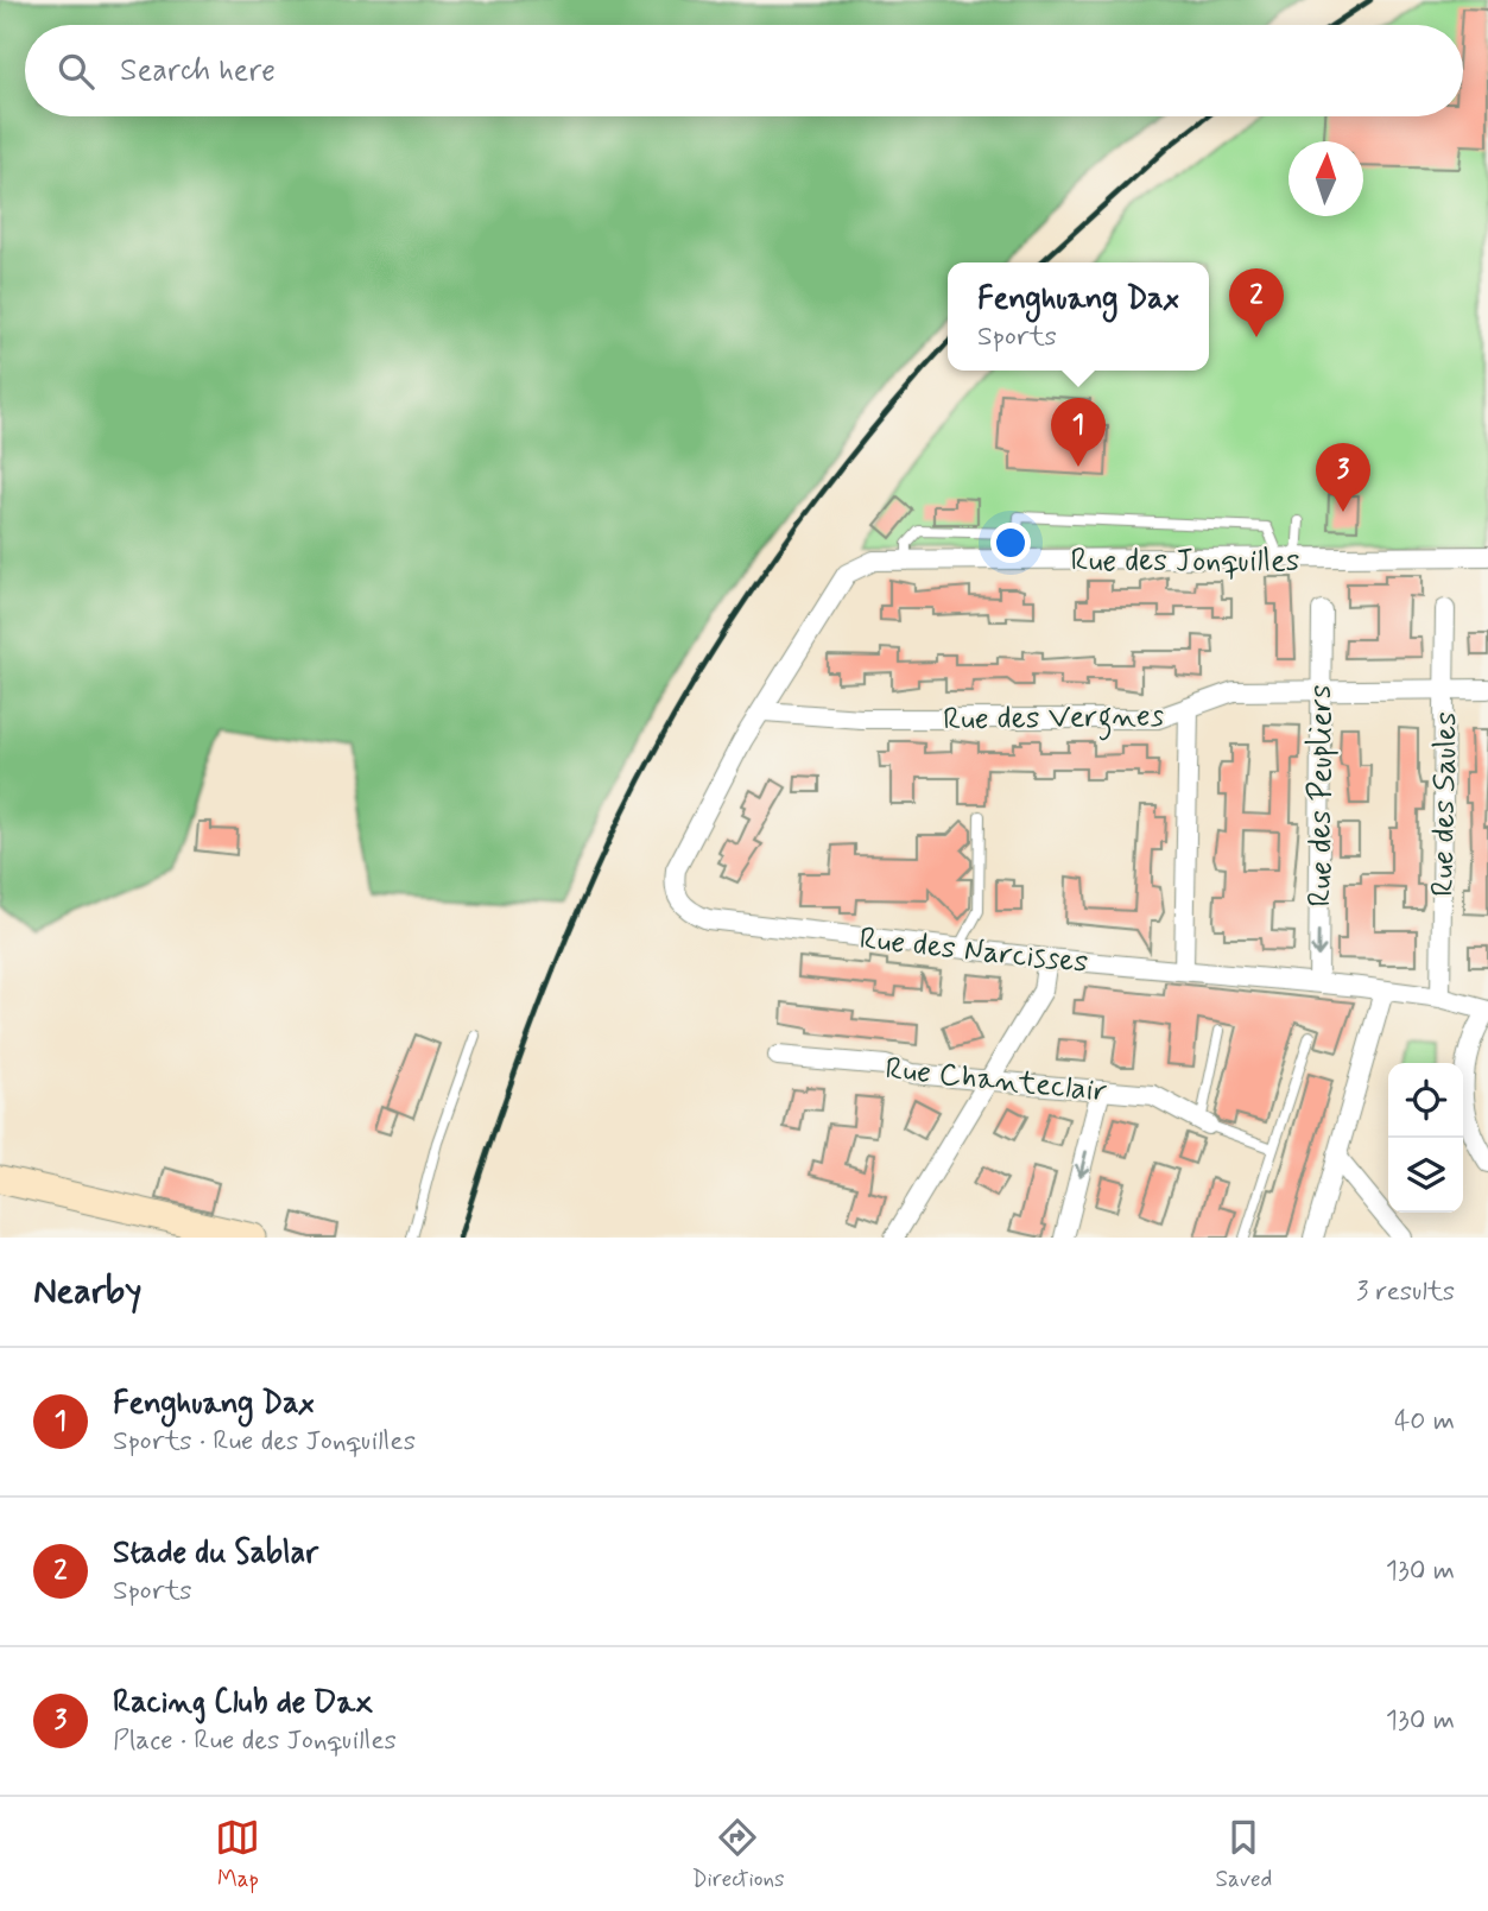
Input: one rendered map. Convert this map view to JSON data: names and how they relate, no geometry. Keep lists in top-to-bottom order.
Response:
{
  "streets": {
    "street": [
      "Rue des Jonquilles",
      "Rue des Vergnes",
      "Rue des Peupliers",
      "Rue des Saules",
      "Rue des Narcisses",
      "Rue Chanteclair"
    ]
  },
  "crossings": [
    ["Rue des Jonquilles", "Rue des Vergnes"],
    ["Rue des Jonquilles", "Rue des Narcisses"],
    ["Rue des Vergnes", "Rue des Peupliers"],
    ["Rue des Vergnes", "Rue des Saules"],
    ["Rue des Vergnes", "Rue des Narcisses"],
    ["Rue des Peupliers", "Rue des Narcisses"],
    ["Rue des Saules", "Rue des Narcisses"]
  ],
  "north": "top",
  "page": {
    "search": "Search here",
    "popup": ["Fenghuang Dax", "Sports"],
    "pins": ["2", "1", "3"],
    "heading": ["Nearby", "3 results"],
    "list": [
      {
        "mark": "1",
        "name": "Fenghuang Dax",
        "note": "Sports · Rue des Jonquilles",
        "value": "40 m"
      },
      {
        "mark": "2",
        "name": "Stade du Sablar",
        "note": "Sports",
        "value": "130 m"
      },
      {
        "mark": "3",
        "name": "Racing Club de Dax",
        "note": "Place · Rue des Jonquilles",
        "value": "130 m"
      }
    ],
    "nav": ["Map", "Directions", "Saved"]
  }
}
